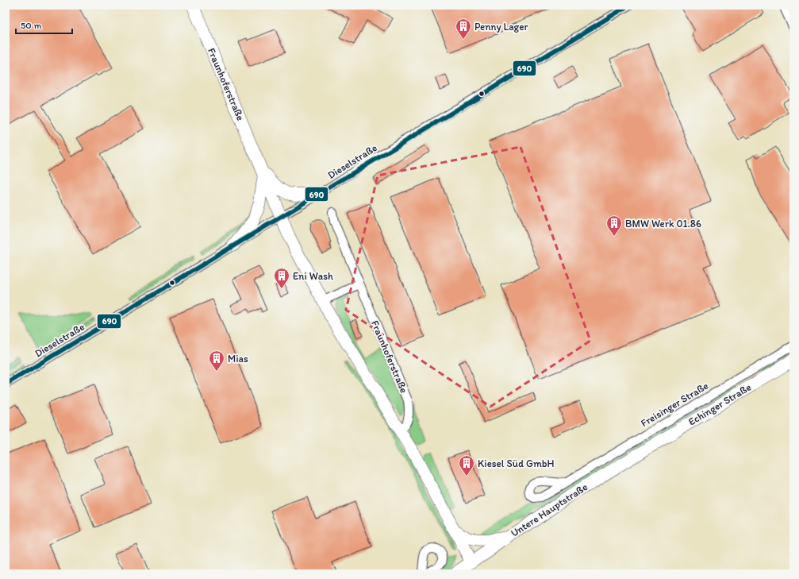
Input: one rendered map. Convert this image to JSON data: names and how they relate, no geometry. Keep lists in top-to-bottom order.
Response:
{
  "streets": {
    "main road": ["Fraunhoferstraße", "Echinger Straße", "Untere Hauptstraße"],
    "street": ["Dieselstraße", "Freisinger Straße"]
  },
  "crossings": [
    ["Fraunhoferstraße", "Dieselstraße"],
    ["Fraunhoferstraße", "Untere Hauptstraße"],
    ["Echinger Straße", "Untere Hauptstraße"]
  ],
  "places": {
    "building": [
      "Penny Lager",
      "BMW Werk 01.86",
      "Eni Wash",
      "Mias",
      "Kiesel Süd GmbH"
    ]
  },
  "lines": ["transit line 690"],
  "scale_bar": "50 m"
}
